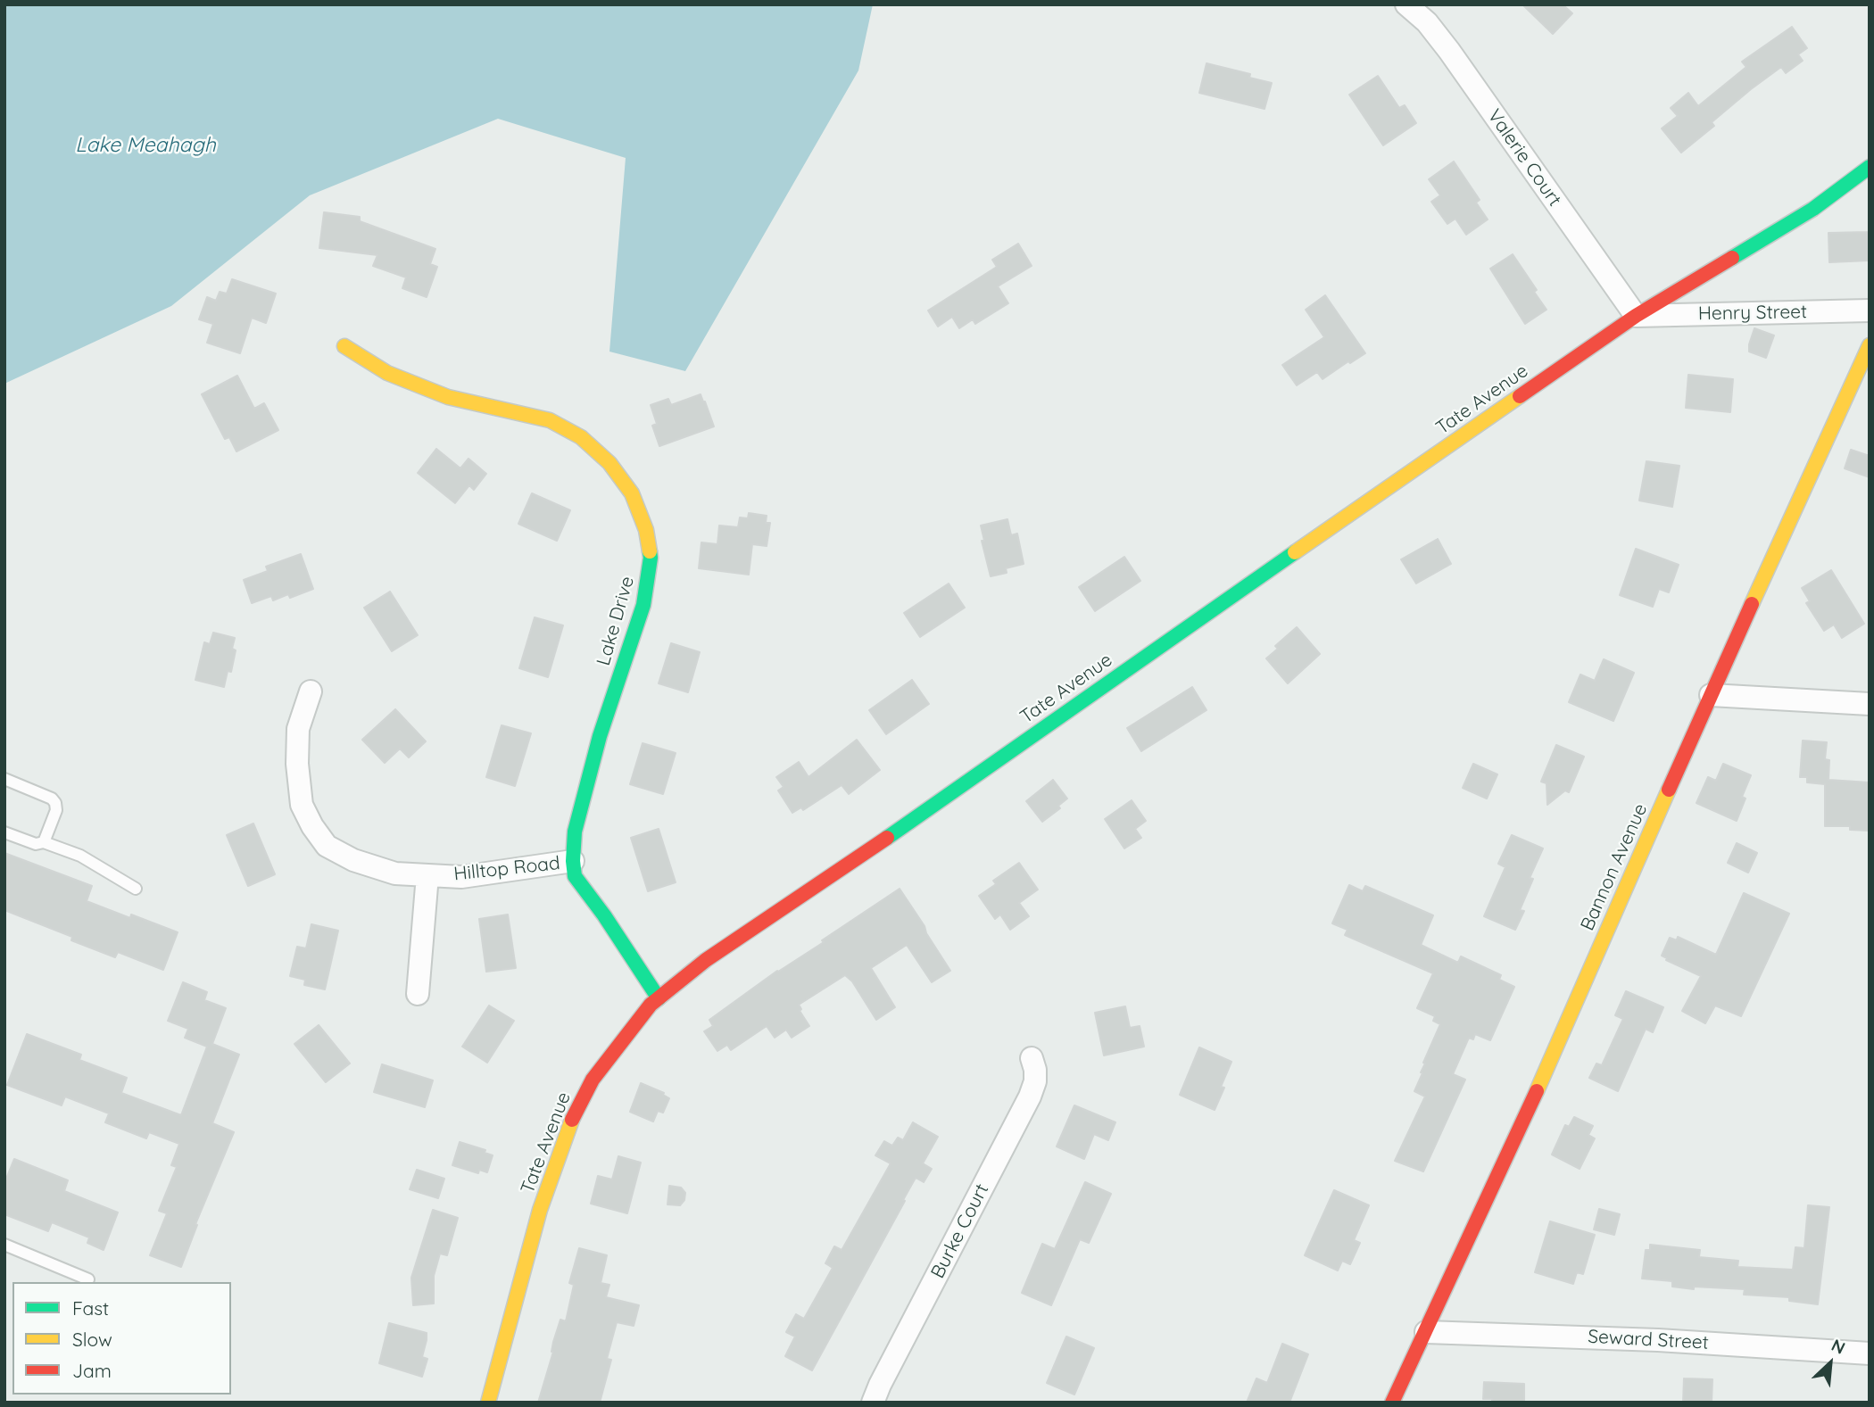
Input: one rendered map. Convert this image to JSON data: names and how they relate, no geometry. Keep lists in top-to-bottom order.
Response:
{
  "streets": {
    "street": [
      "Valerie Court",
      "Henry Street",
      "Tate Avenue",
      "Lake Drive",
      "Bannon Avenue",
      "Hilltop Road",
      "Burke Court",
      "Seward Street"
    ]
  },
  "crossings": [
    ["Valerie Court", "Henry Street"],
    ["Valerie Court", "Tate Avenue"],
    ["Henry Street", "Tate Avenue"],
    ["Tate Avenue", "Hilltop Road"],
    ["Lake Drive", "Hilltop Road"],
    ["Bannon Avenue", "Seward Street"]
  ],
  "water": ["Lake Meahagh"],
  "legend": ["Fast", "Slow", "Jam"],
  "north": "top right"
}
